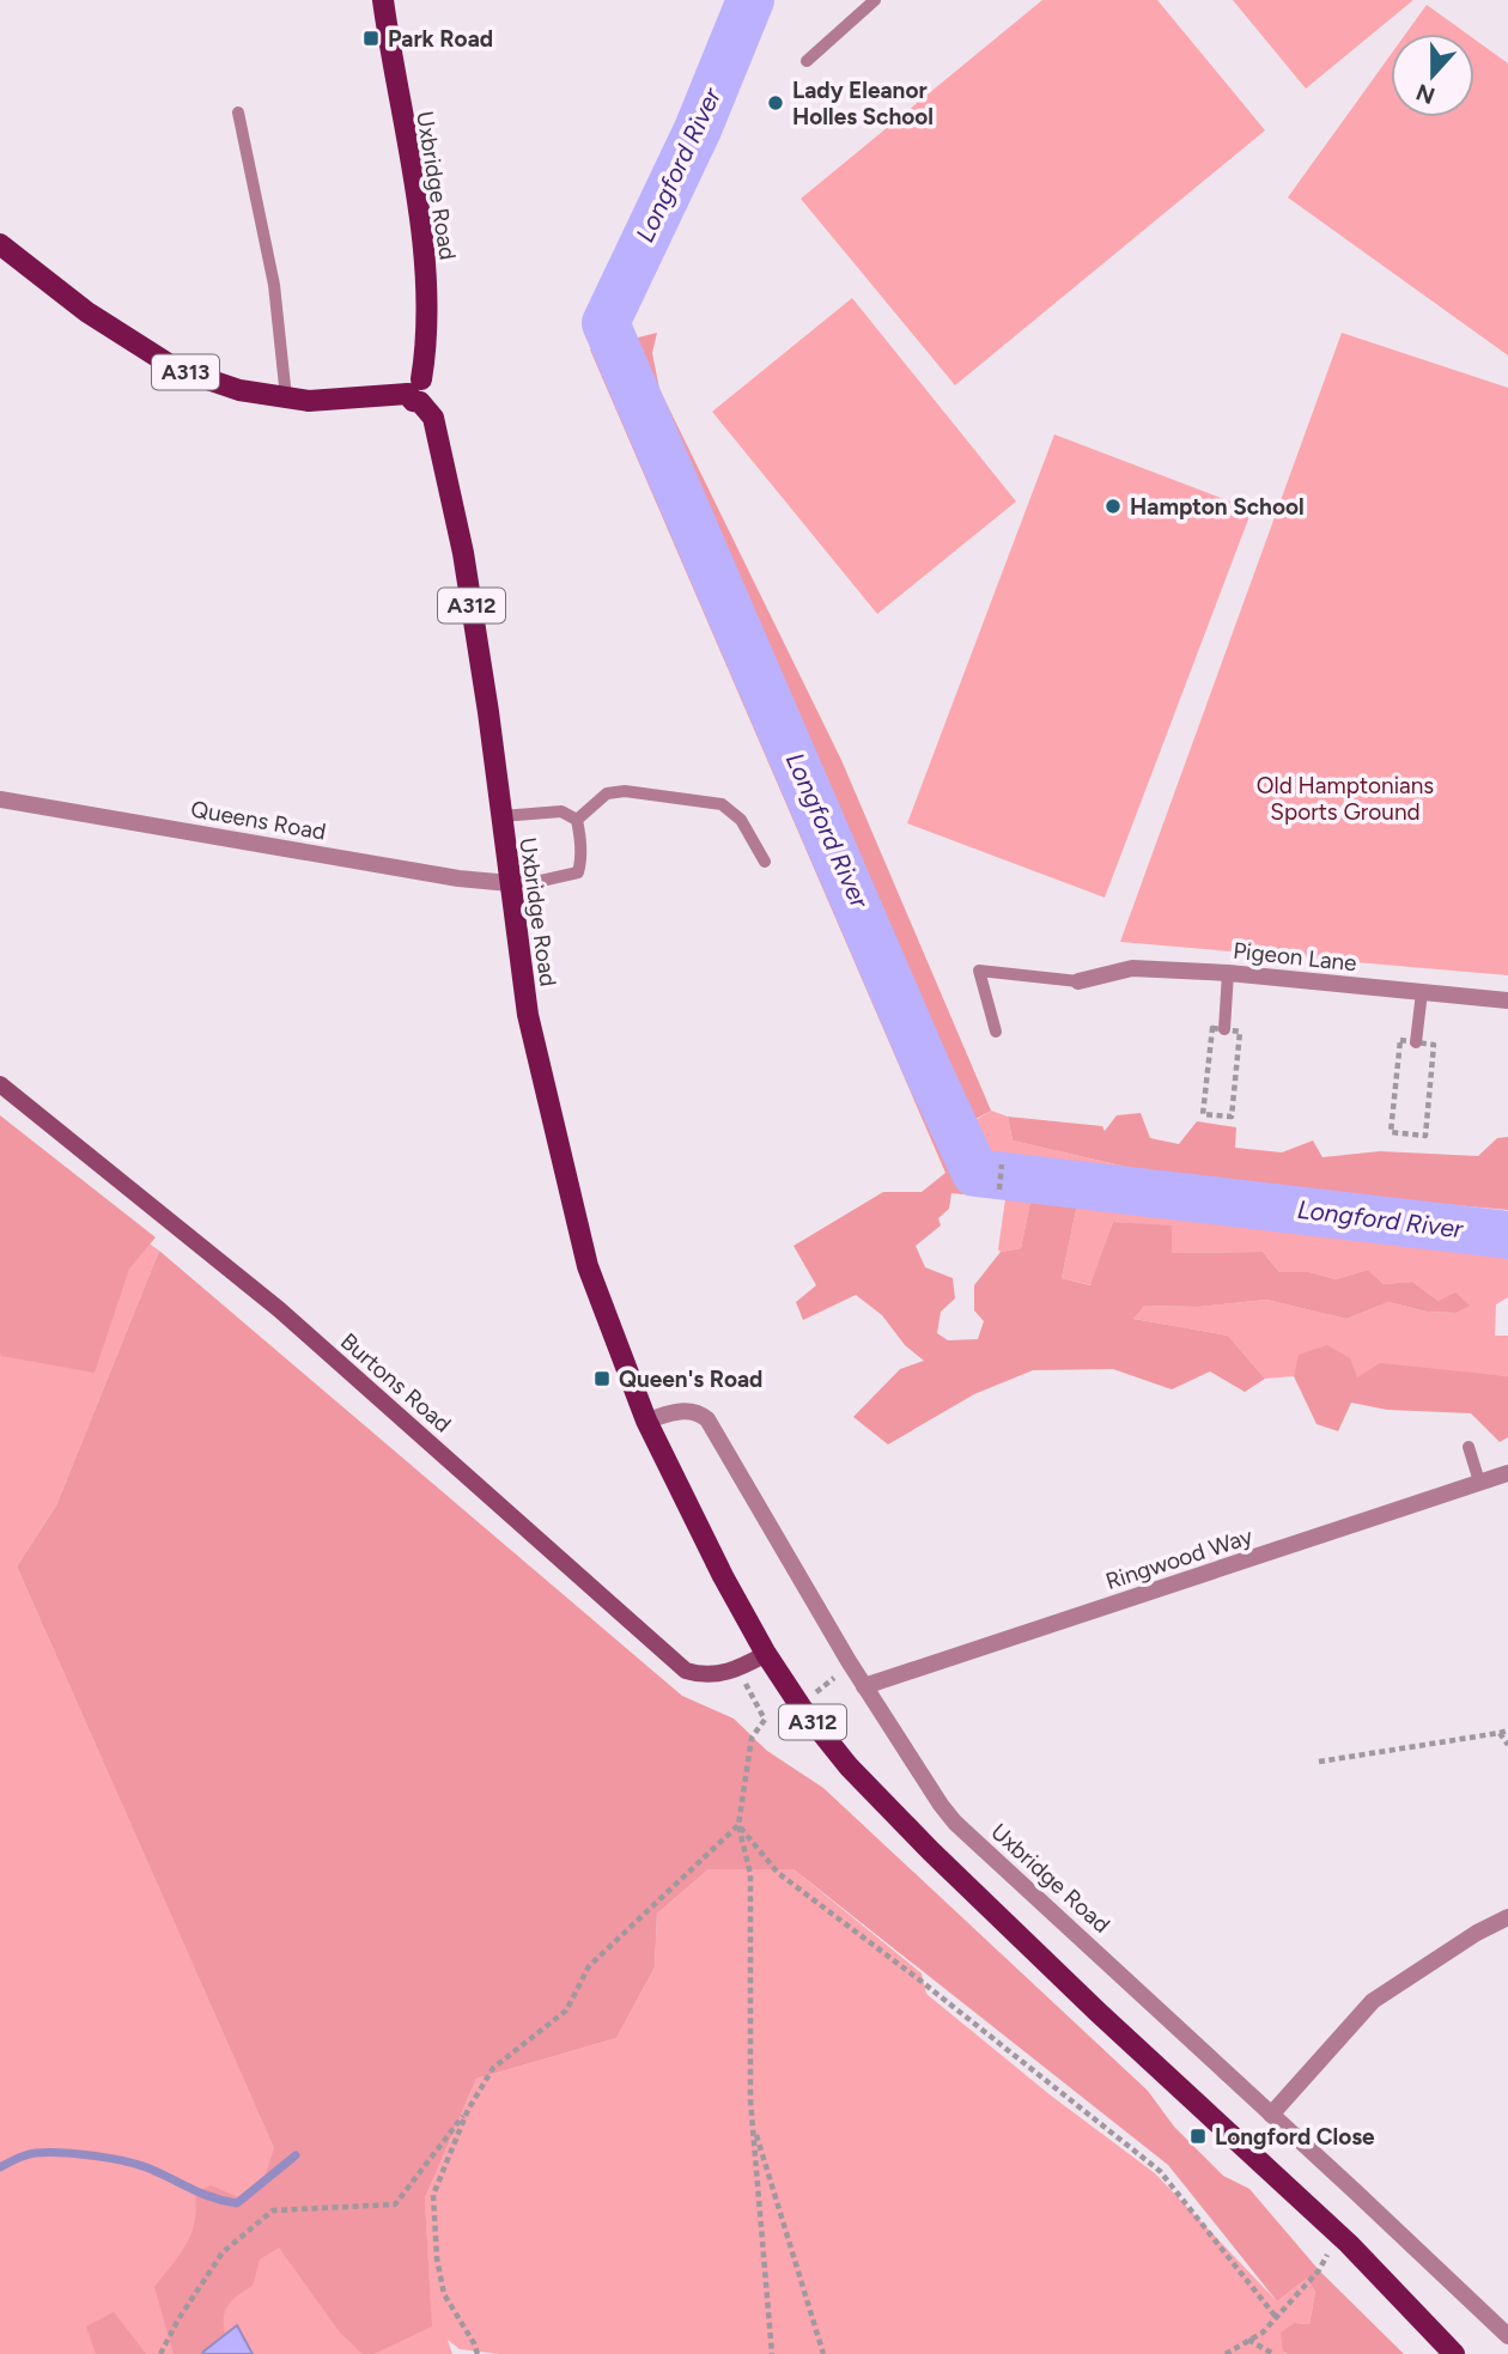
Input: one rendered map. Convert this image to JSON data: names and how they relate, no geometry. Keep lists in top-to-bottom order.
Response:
{
  "streets": {
    "main road": ["Uxbridge Road", "A313", "A312"],
    "street": [
      "Queens Road",
      "Pigeon Lane",
      "Burtons Road",
      "Ringwood Way"
    ]
  },
  "crossings": [
    ["Uxbridge Road", "A313"],
    ["Uxbridge Road", "Queens Road"],
    ["Uxbridge Road", "Burtons Road"],
    ["Uxbridge Road", "Ringwood Way"]
  ],
  "water": ["Longford River"],
  "parks": ["Old Hamptonians Sports Ground"],
  "places": {
    "transit": ["Park Road", "Queen's Road", "Longford Close"],
    "other": ["Lady Eleanor Holles School", "Hampton School"]
  },
  "north": "bottom"
}
